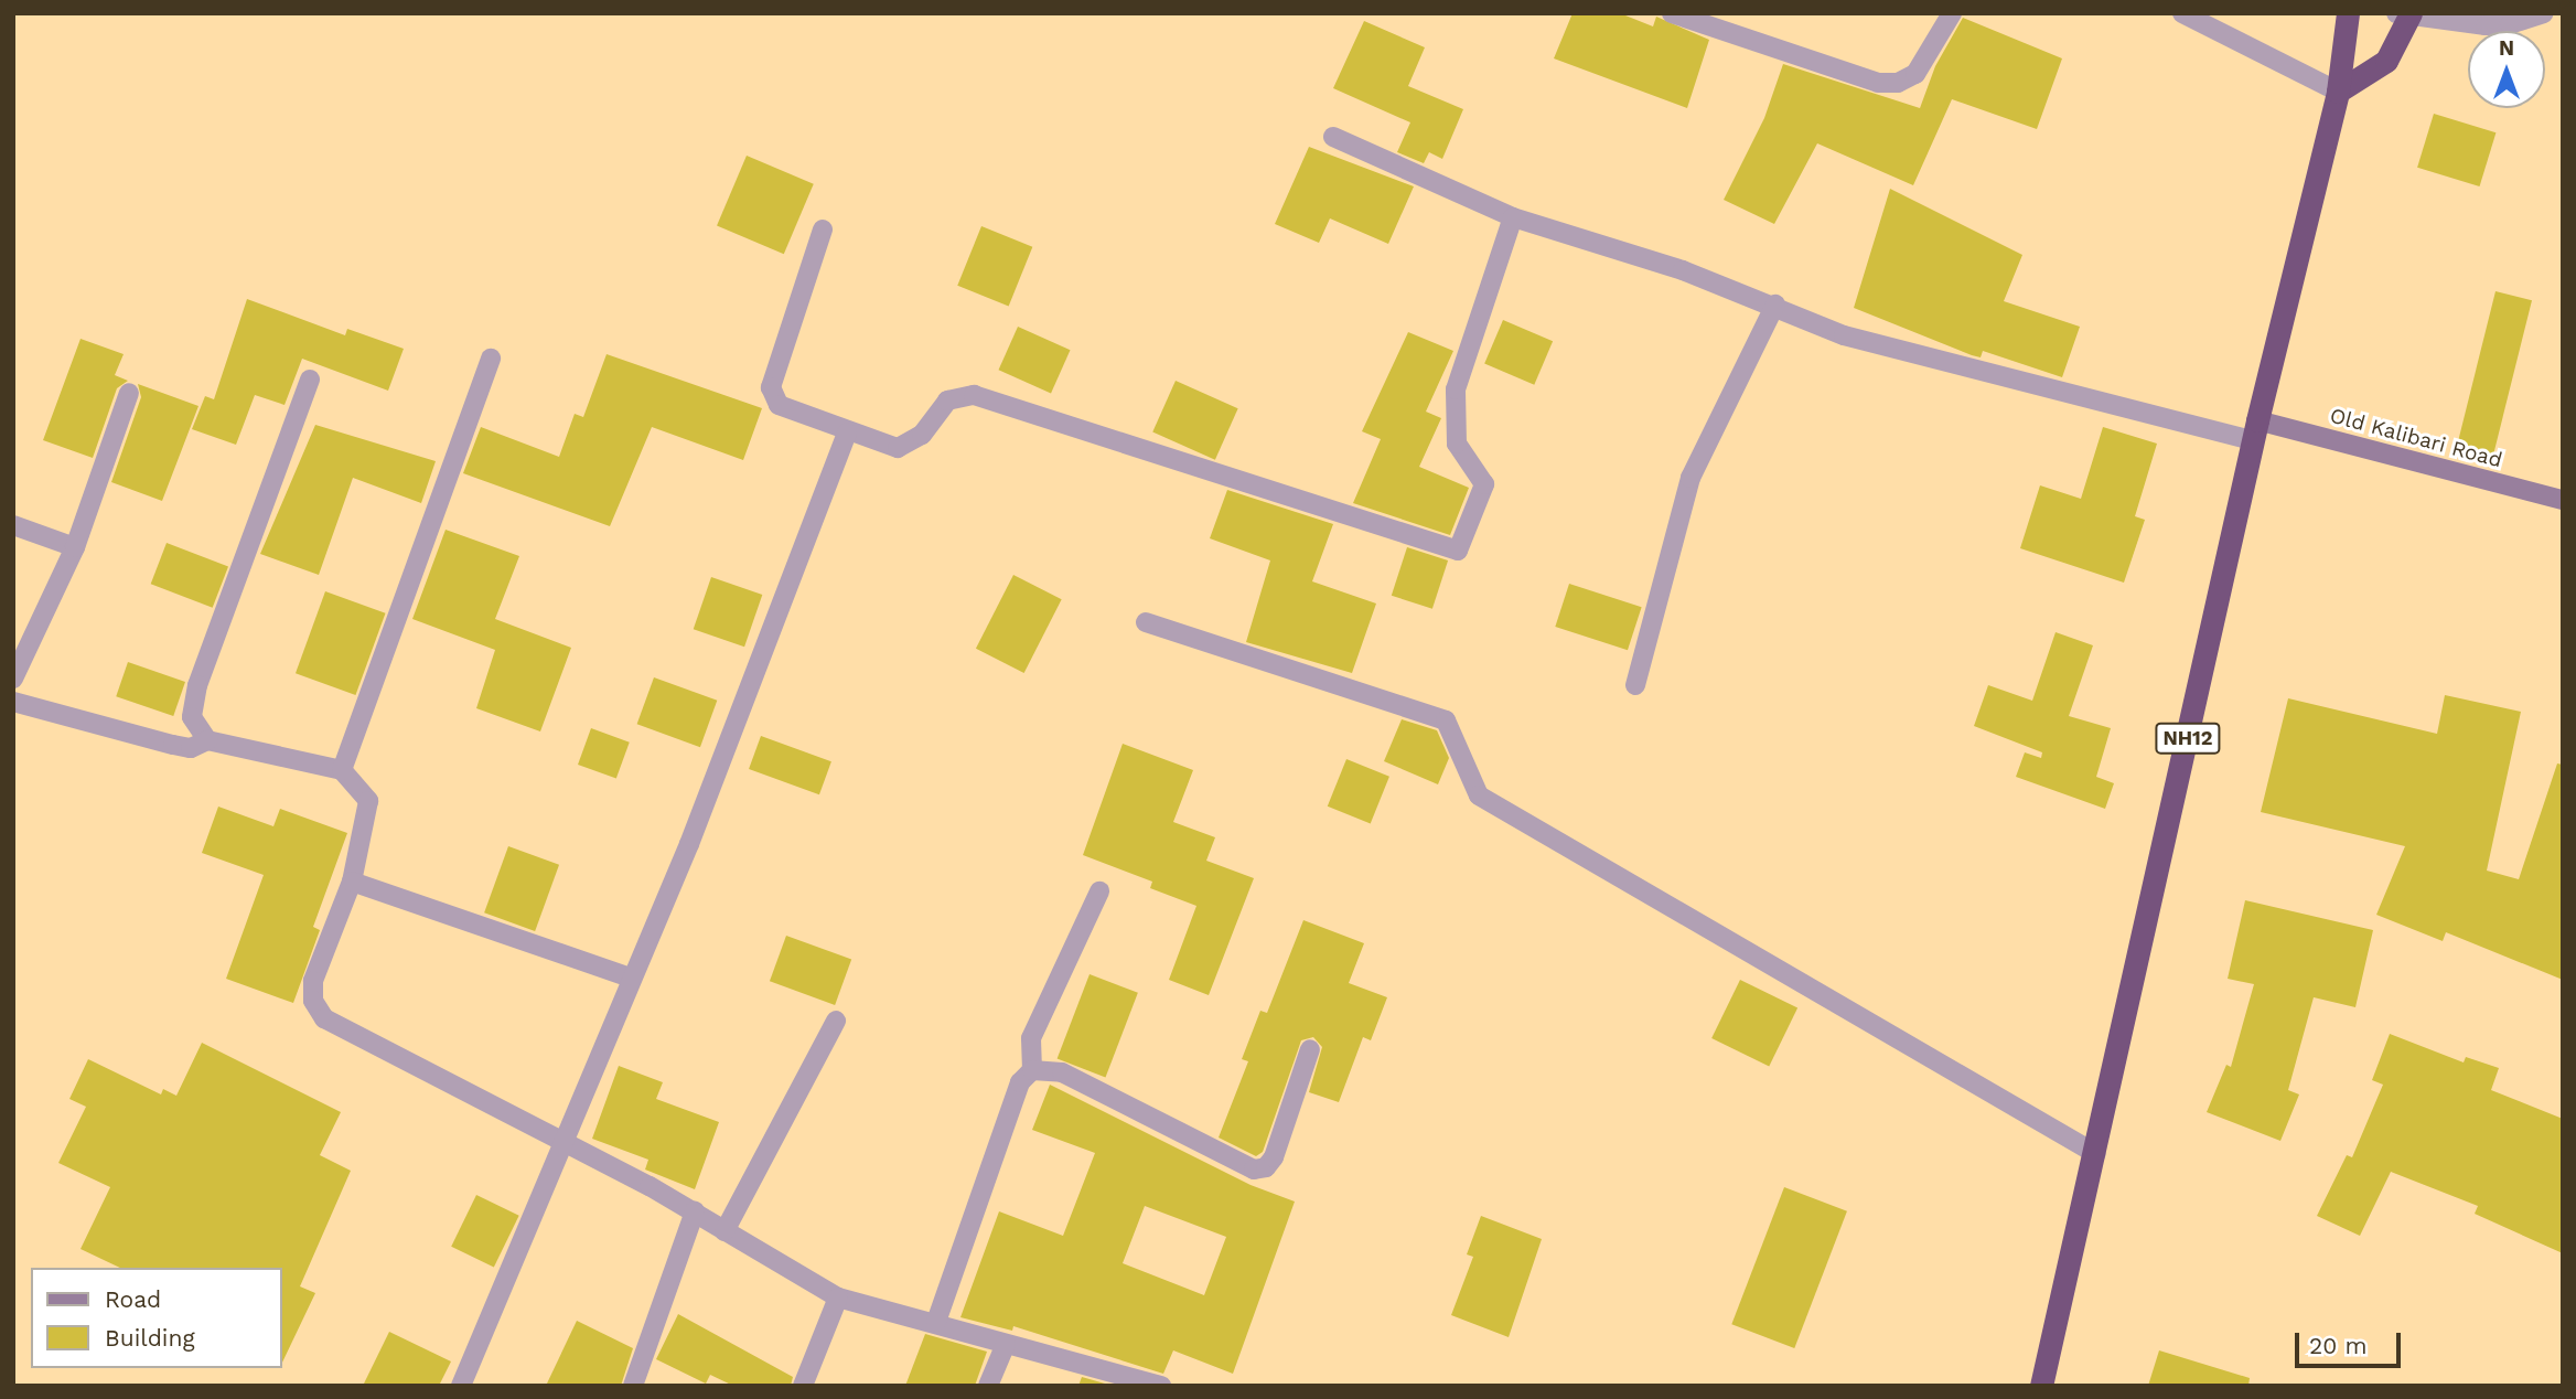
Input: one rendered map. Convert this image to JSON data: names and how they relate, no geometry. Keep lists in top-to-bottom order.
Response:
{
  "streets": {
    "highway": ["NH12"],
    "street": ["Old Kalibari Road"]
  },
  "crossings": [
    ["Old Kalibari Road", "NH12"]
  ],
  "legend": ["Road", "Building"],
  "scale_bar": "20 m",
  "north": "top"
}
